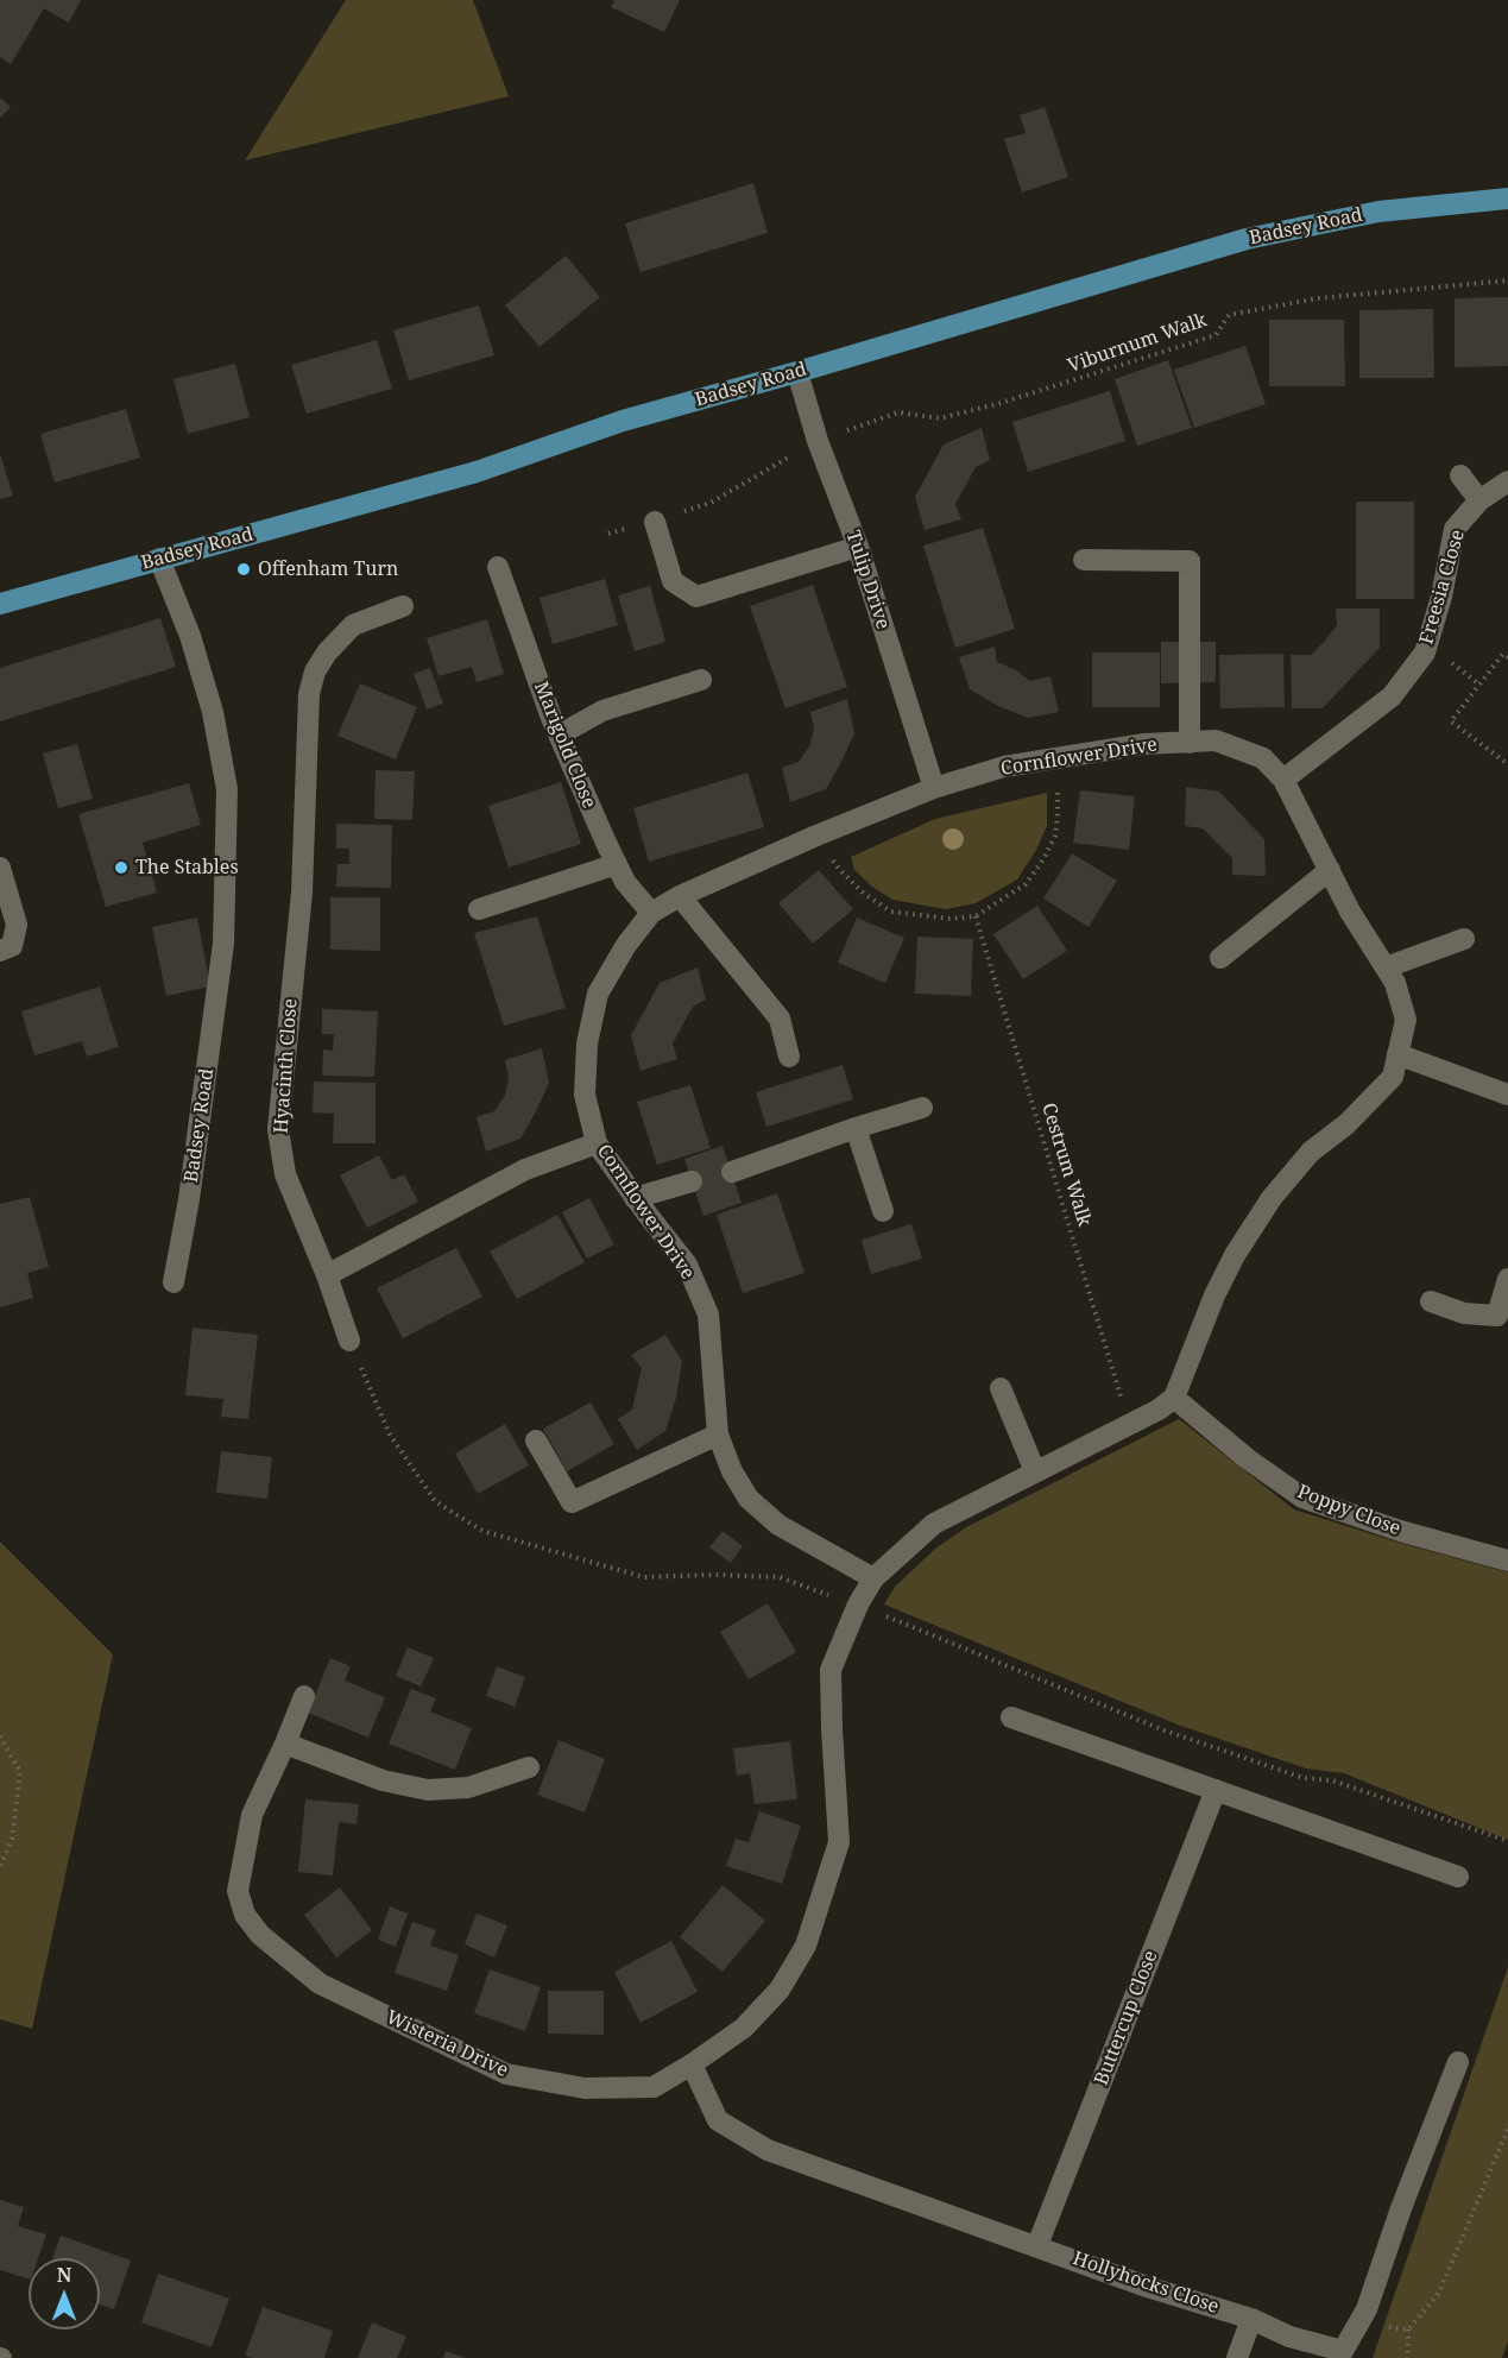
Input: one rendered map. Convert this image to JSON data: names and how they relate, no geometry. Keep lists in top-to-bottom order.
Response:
{
  "streets": {
    "main road": ["Badsey Road"],
    "street": [
      "Tulip Drive",
      "Freesia Close",
      "Marigold Close",
      "Cornflower Drive",
      "Hyacinth Close",
      "Poppy Close",
      "Buttercup Close",
      "Wisteria Drive",
      "Hollyhocks Close"
    ],
    "path": ["Viburnum Walk", "Cestrum Walk"]
  },
  "crossings": [
    ["Badsey Road", "Tulip Drive"],
    ["Viburnum Walk", "Tulip Drive"],
    ["Tulip Drive", "Cornflower Drive"],
    ["Freesia Close", "Cornflower Drive"],
    ["Marigold Close", "Cornflower Drive"],
    ["Cornflower Drive", "Poppy Close"],
    ["Cornflower Drive", "Wisteria Drive"],
    ["Buttercup Close", "Hollyhocks Close"],
    ["Wisteria Drive", "Hollyhocks Close"]
  ],
  "places": ["Offenham Turn", "The Stables"],
  "north": "top"
}
